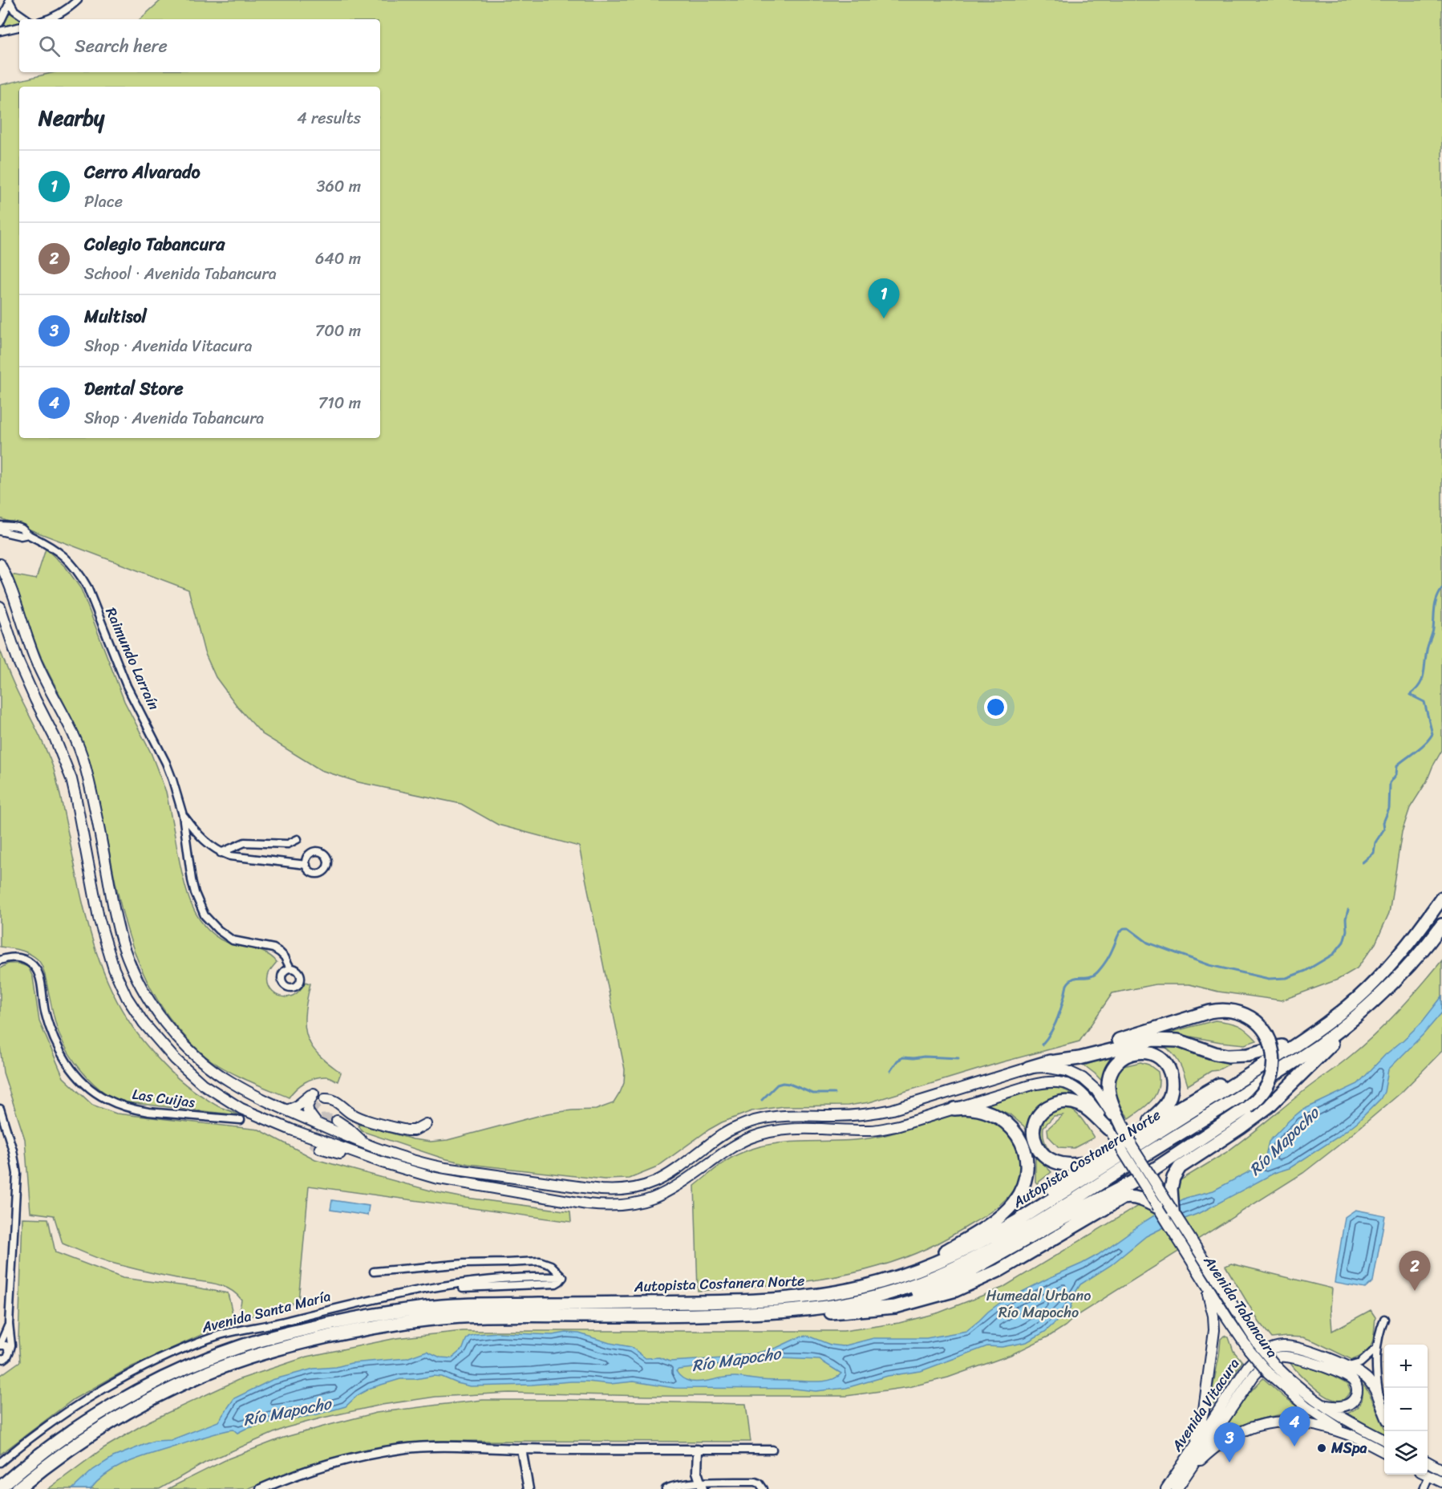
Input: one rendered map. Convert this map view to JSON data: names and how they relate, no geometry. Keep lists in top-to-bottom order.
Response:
{
  "streets": {
    "highway": ["Autopista Costanera Norte"],
    "main road": ["Avenida Tabancura", "Avenida Vitacura"],
    "street": ["Raimundo Larraín", "Las Cuijas", "Avenida Santa María"]
  },
  "water": ["Río Mapocho"],
  "parks": ["Humedal Urbano Río Mapocho"],
  "places": ["MSpa"],
  "page": {
    "search": "Search here",
    "heading": ["Nearby", "4 results"],
    "list": [
      {
        "mark": "1",
        "name": "Cerro Alvarado",
        "note": "Place",
        "value": "360 m"
      },
      {
        "mark": "2",
        "name": "Colegio Tabancura",
        "note": "School · Avenida Tabancura",
        "value": "640 m"
      },
      {
        "mark": "3",
        "name": "Multisol",
        "note": "Shop · Avenida Vitacura",
        "value": "700 m"
      },
      {
        "mark": "4",
        "name": "Dental Store",
        "note": "Shop · Avenida Tabancura",
        "value": "710 m"
      }
    ],
    "pins": [
      "1",
      "2",
      "4",
      "3"
    ],
    "map_buttons": ["+", "−"]
  }
}
